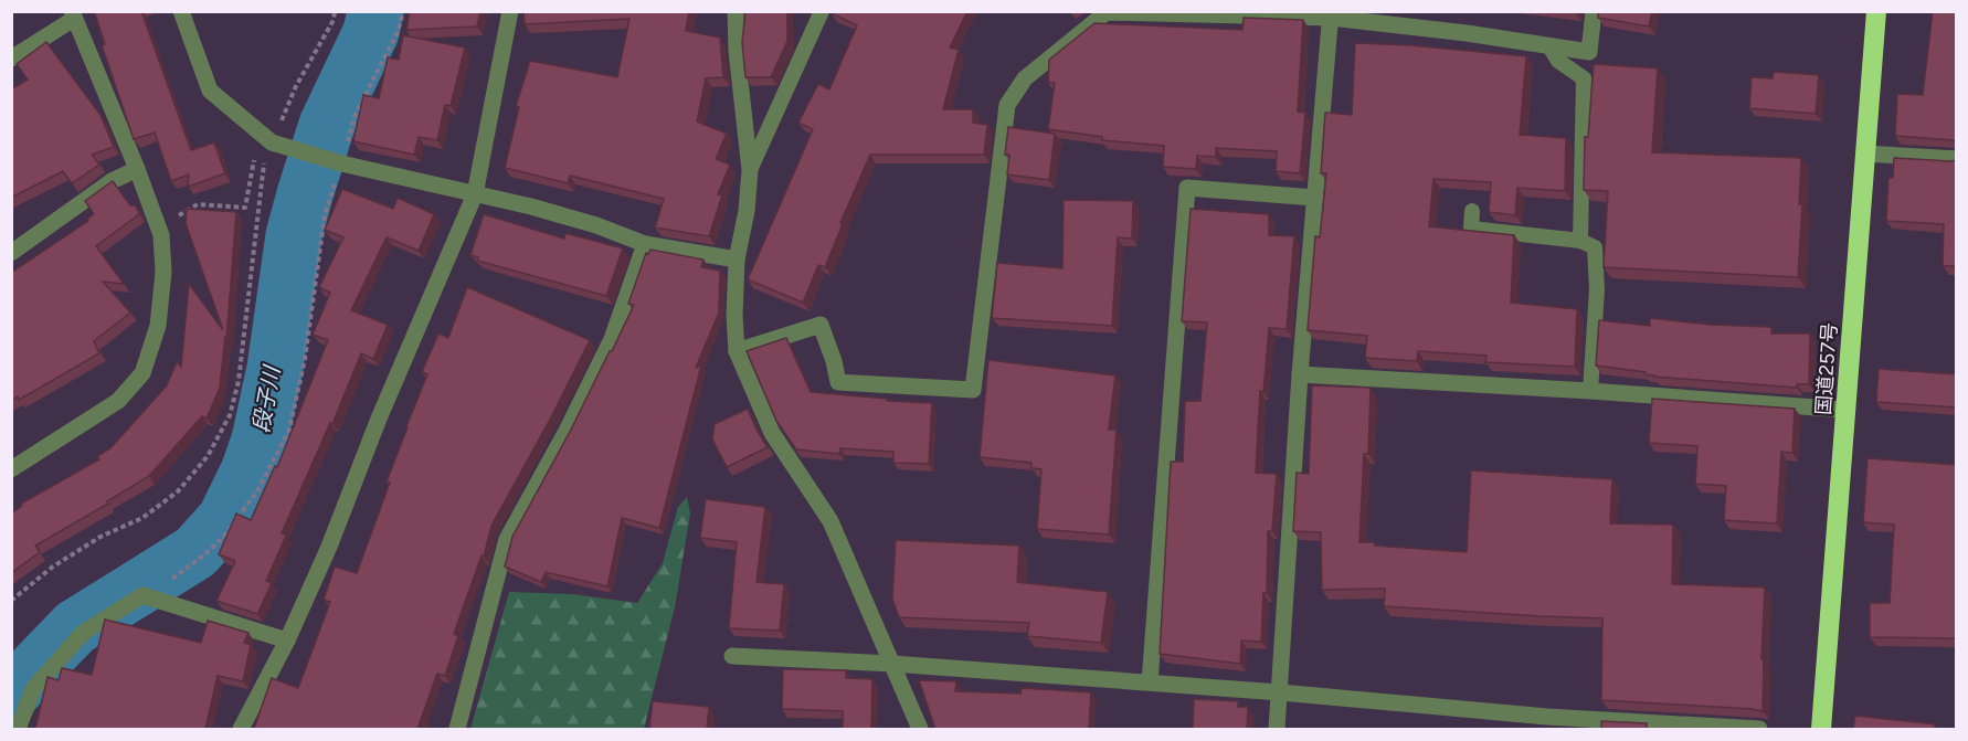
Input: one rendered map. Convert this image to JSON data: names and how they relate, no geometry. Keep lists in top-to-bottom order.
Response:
{
  "streets": {
    "highway": ["国道257号"]
  },
  "water": ["段子川"]
}
